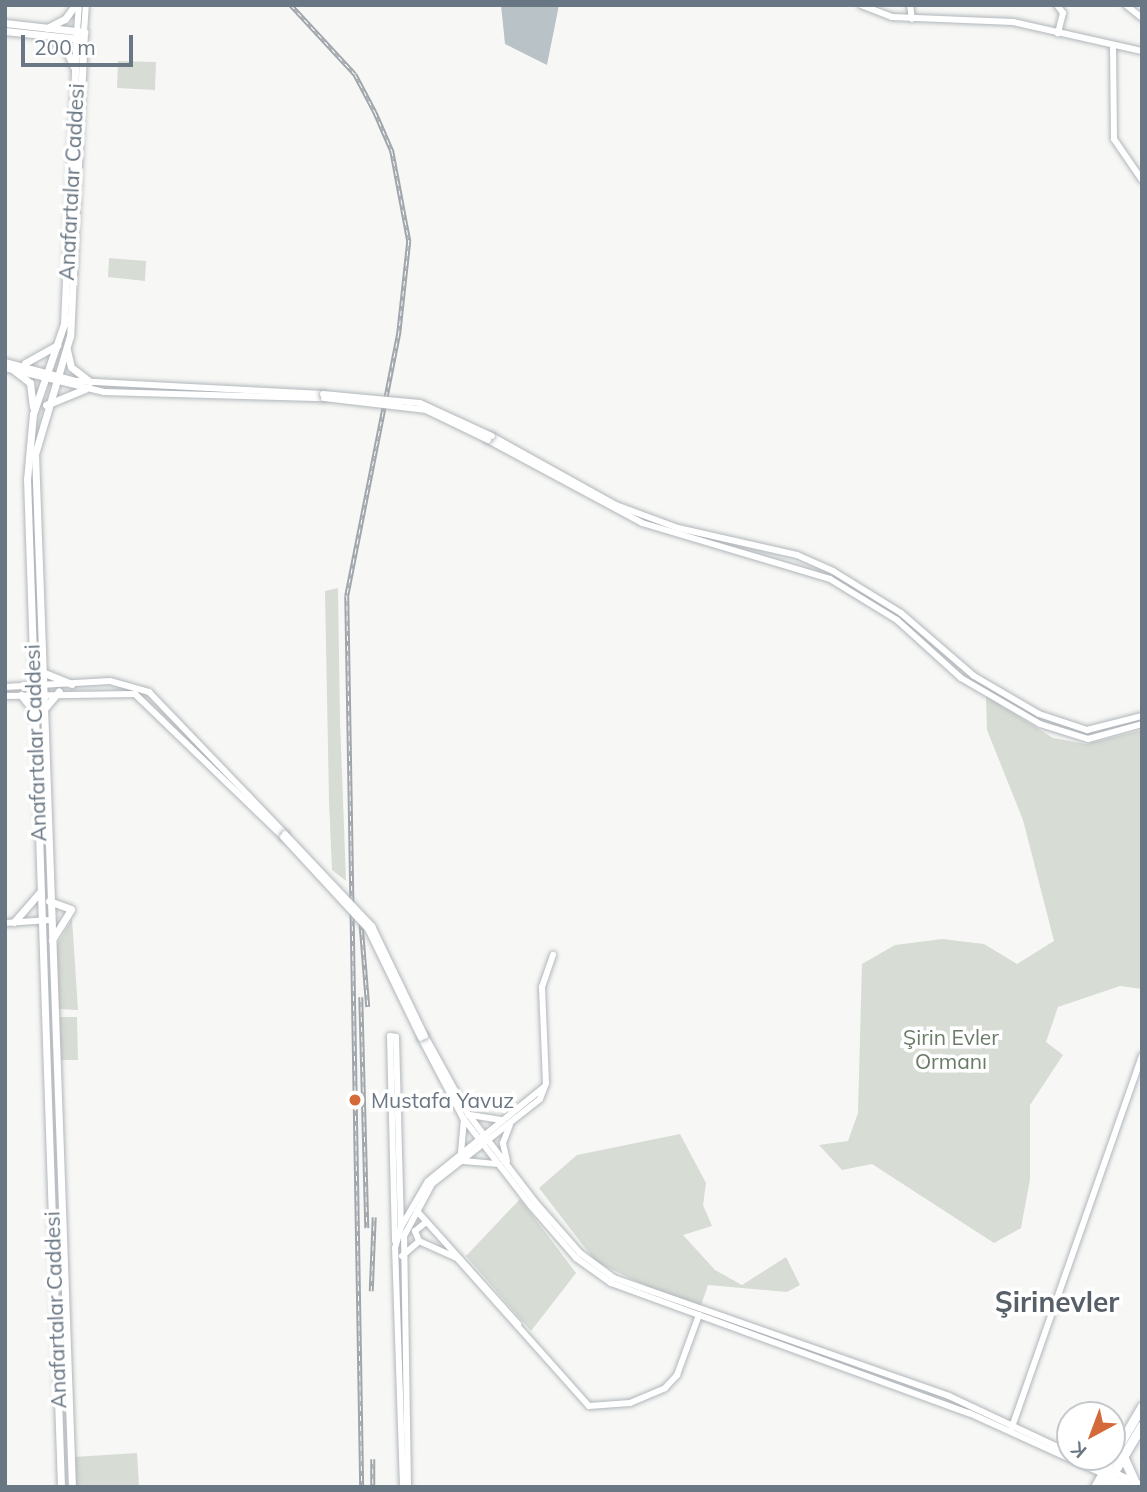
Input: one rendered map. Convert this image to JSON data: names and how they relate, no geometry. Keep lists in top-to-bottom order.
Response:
{
  "streets": {
    "main road": ["Anafartalar Caddesi"]
  },
  "districts": ["Şirinevler"],
  "parks": ["Şirin Evler Ormanı"],
  "places": ["Mustafa Yavuz"],
  "scale_bar": "200 m",
  "north": "bottom left"
}
